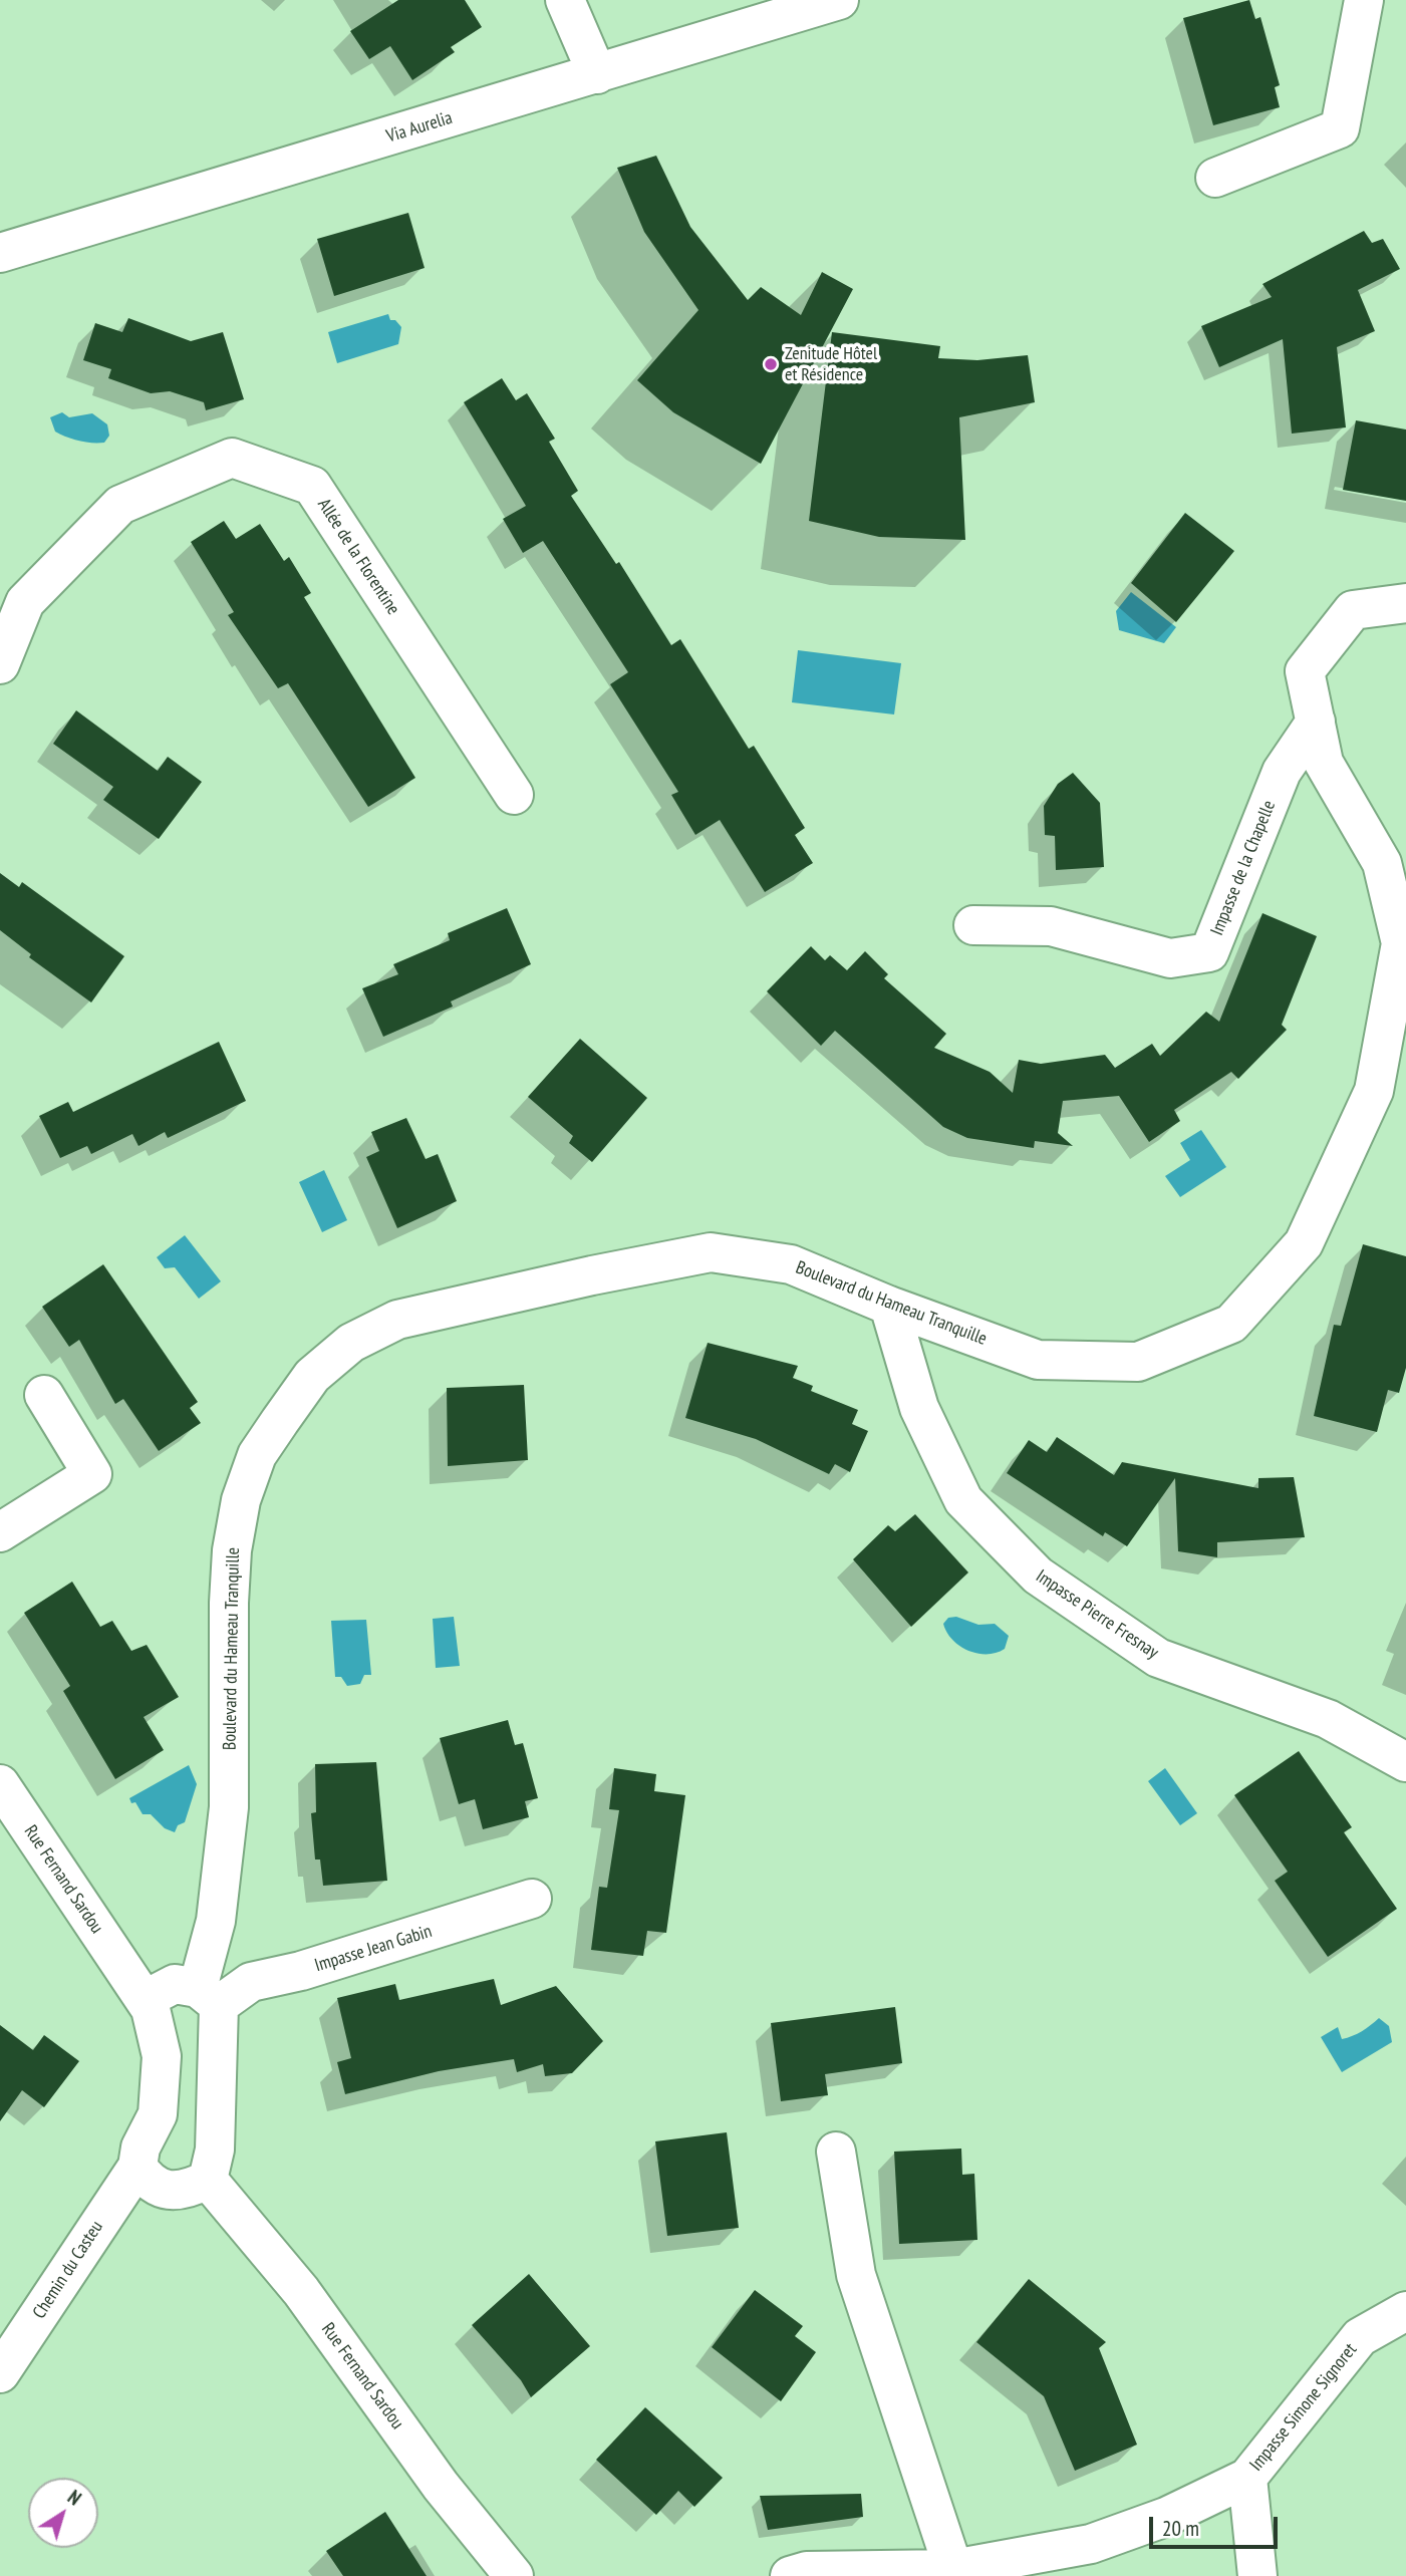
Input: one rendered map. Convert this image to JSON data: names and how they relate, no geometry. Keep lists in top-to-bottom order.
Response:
{
  "streets": {
    "street": [
      "Via Aurelia",
      "Allée de la Florentine",
      "Impasse de la Chapelle",
      "Boulevard du Hameau Tranquille",
      "Impasse Pierre Fresnay",
      "Rue Fernand Sardou",
      "Impasse Jean Gabin",
      "Chemin du Casteu",
      "Impasse Simone Signoret"
    ]
  },
  "crossings": [
    ["Impasse de la Chapelle", "Boulevard du Hameau Tranquille"],
    ["Boulevard du Hameau Tranquille", "Impasse Pierre Fresnay"],
    ["Boulevard du Hameau Tranquille", "Rue Fernand Sardou"],
    ["Boulevard du Hameau Tranquille", "Impasse Jean Gabin"],
    ["Rue Fernand Sardou", "Chemin du Casteu"]
  ],
  "places": ["Zenitude Hôtel et Résidence"],
  "scale_bar": "20 m",
  "north": "top right"
}
